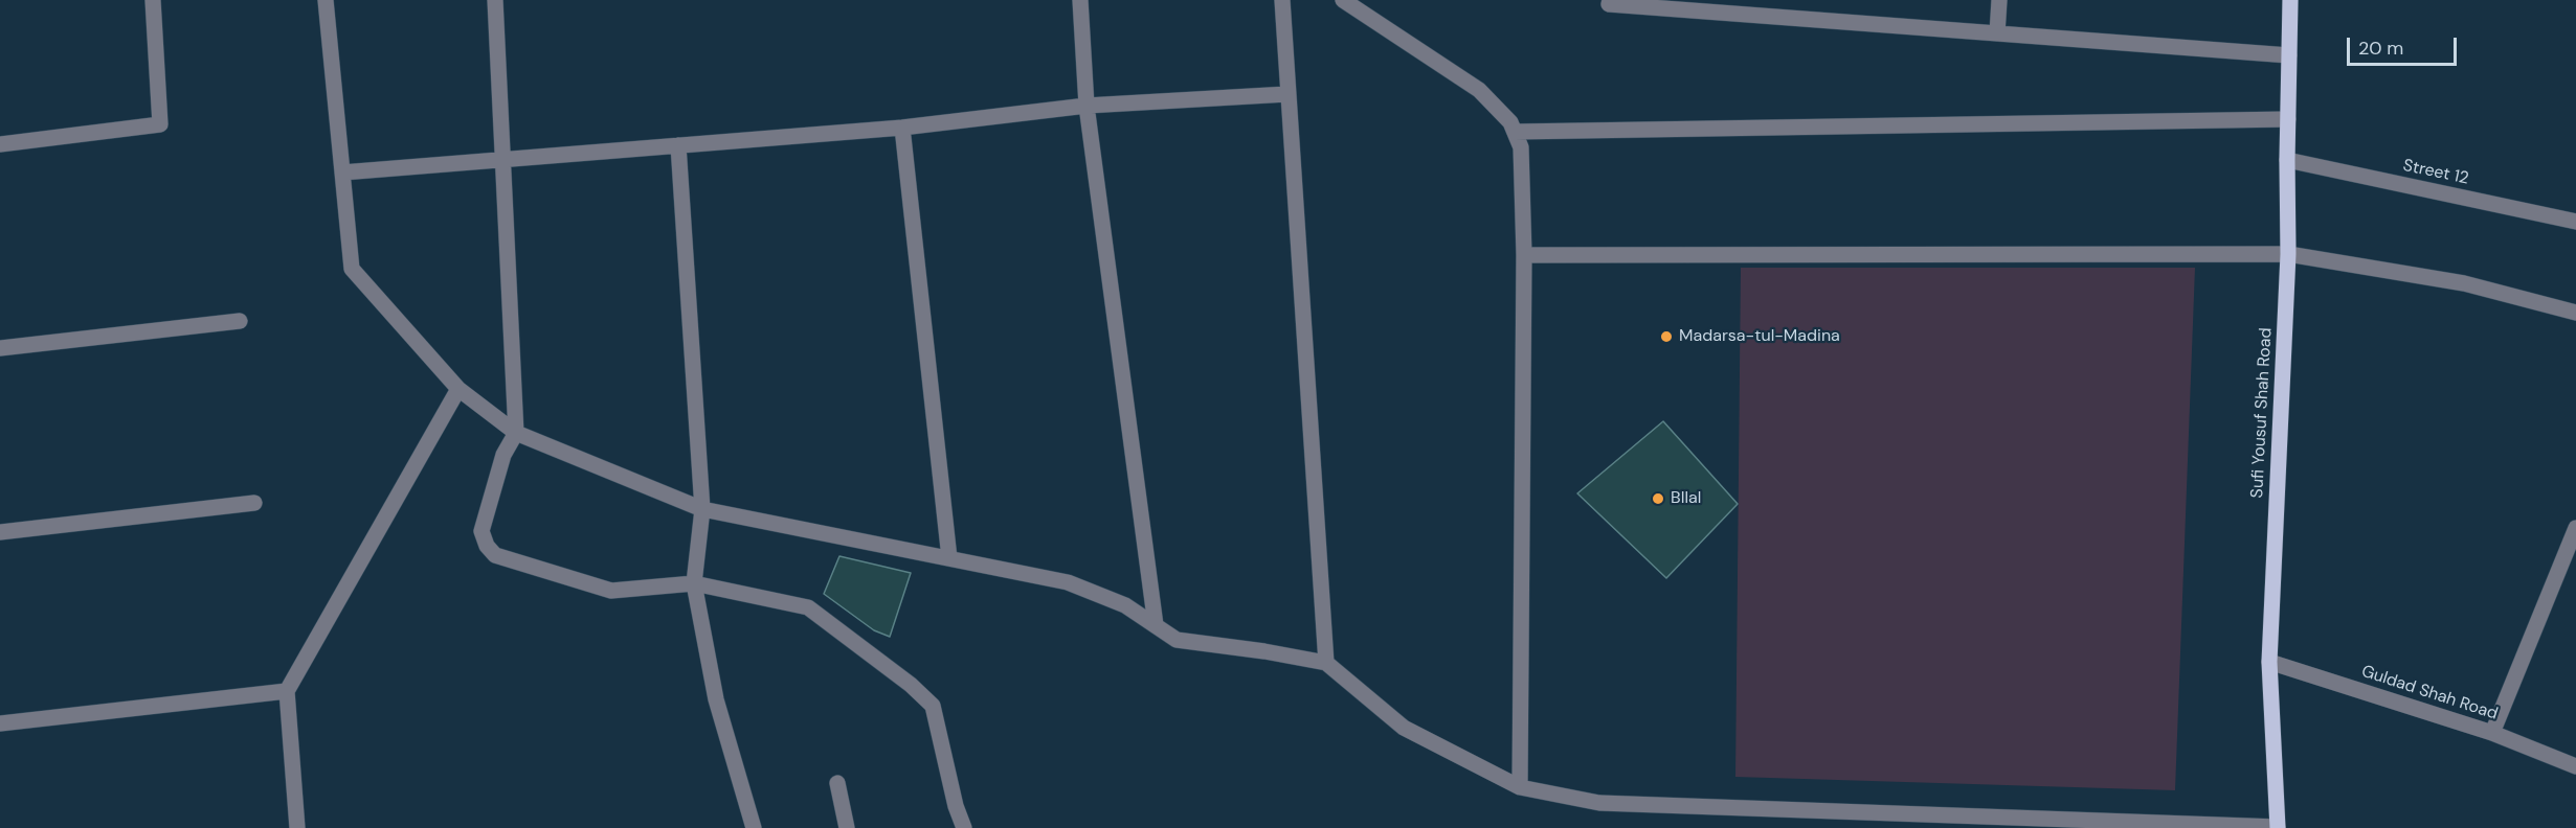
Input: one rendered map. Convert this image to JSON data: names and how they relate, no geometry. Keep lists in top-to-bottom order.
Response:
{
  "streets": {
    "main road": ["Sufi Yousuf Shah Road"],
    "street": ["Street 12", "Guldad Shah Road"]
  },
  "crossings": [
    ["Street 12", "Sufi Yousuf Shah Road"],
    ["Sufi Yousuf Shah Road", "Guldad Shah Road"]
  ],
  "places": ["Madarsa-tul-Madina", "BIlal"],
  "scale_bar": "20 m"
}
